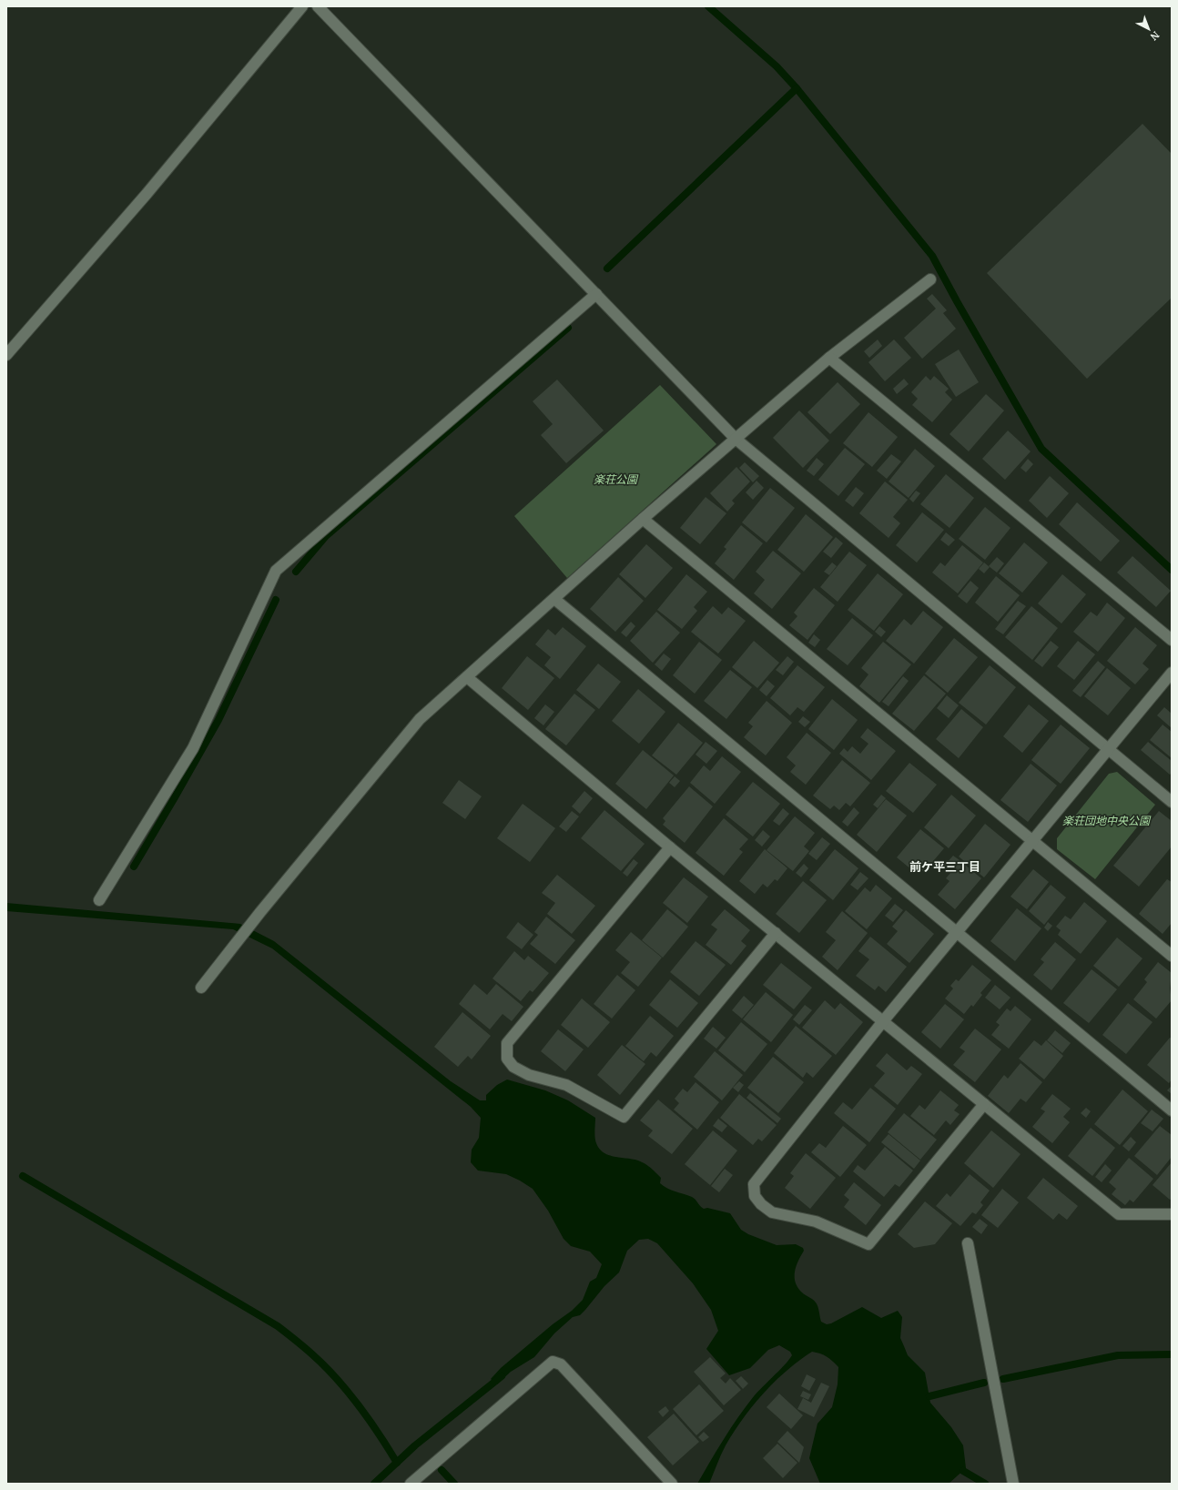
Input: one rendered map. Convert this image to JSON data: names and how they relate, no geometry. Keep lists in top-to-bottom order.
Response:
{
  "districts": ["前ケ平三丁目"],
  "parks": ["楽荘公園", "楽荘団地中央公園"],
  "north": "bottom right"
}
